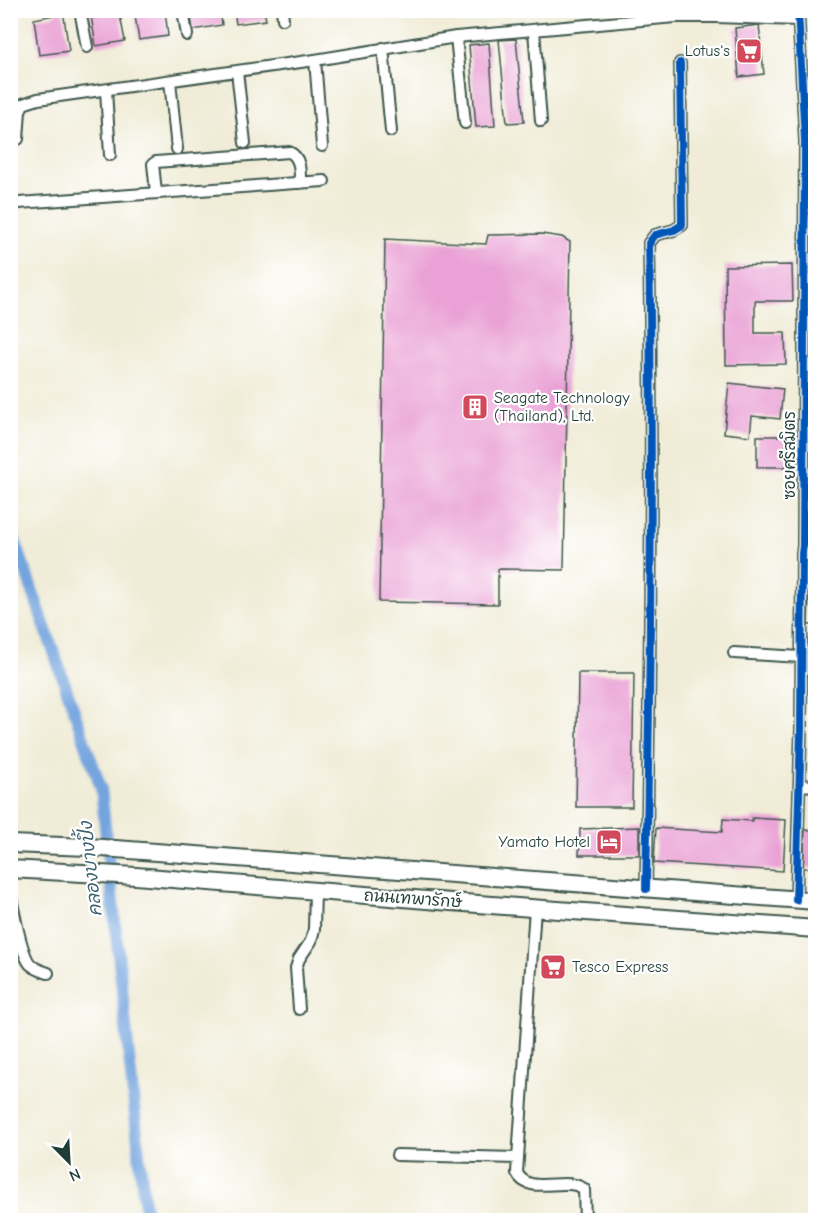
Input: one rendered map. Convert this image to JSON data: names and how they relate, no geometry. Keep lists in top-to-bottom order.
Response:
{
  "streets": {
    "main road": ["ถนนเทพารักษ์"],
    "street": ["ซอยศรีสมิตร"]
  },
  "crossings": [
    ["ซอยศรีสมิตร", "ถนนเทพารักษ์"]
  ],
  "water": ["คลองบางปิ้ง"],
  "places": {
    "supermarket": ["Lotus's", "Tesco Express"],
    "building": ["Seagate Technology (Thailand), Ltd."],
    "hotel": ["Yamato Hotel"]
  },
  "north": "bottom right"
}
